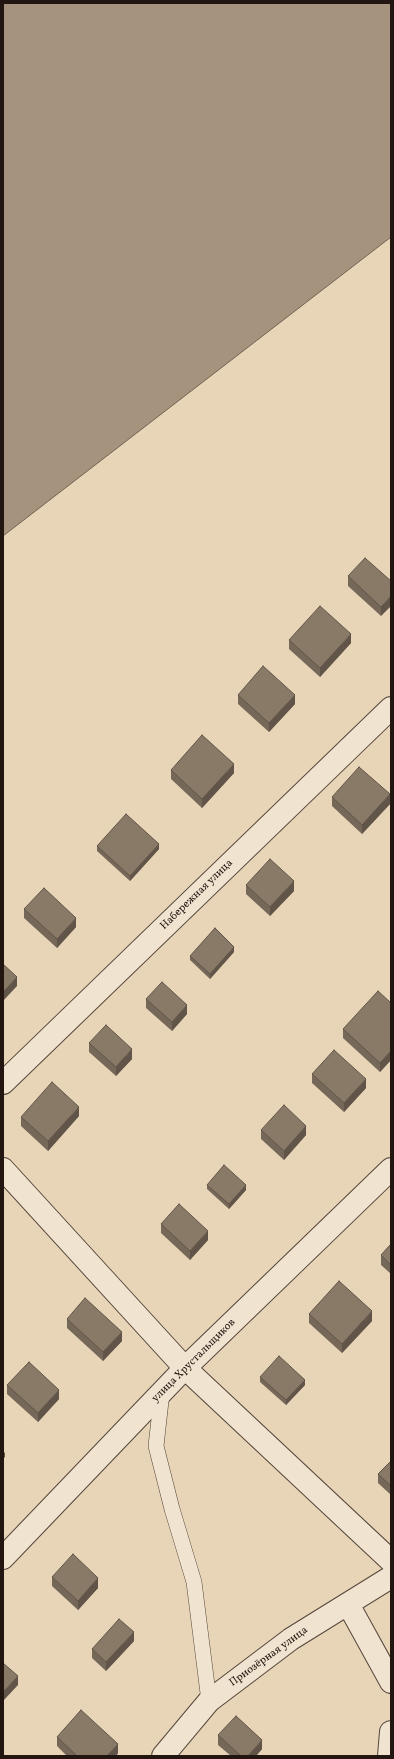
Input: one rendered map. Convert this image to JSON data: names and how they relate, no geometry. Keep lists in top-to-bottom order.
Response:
{
  "streets": {
    "street": ["Набережная улица", "улица Хрустальщиков", "Приозёрная улица"]
  }
}
